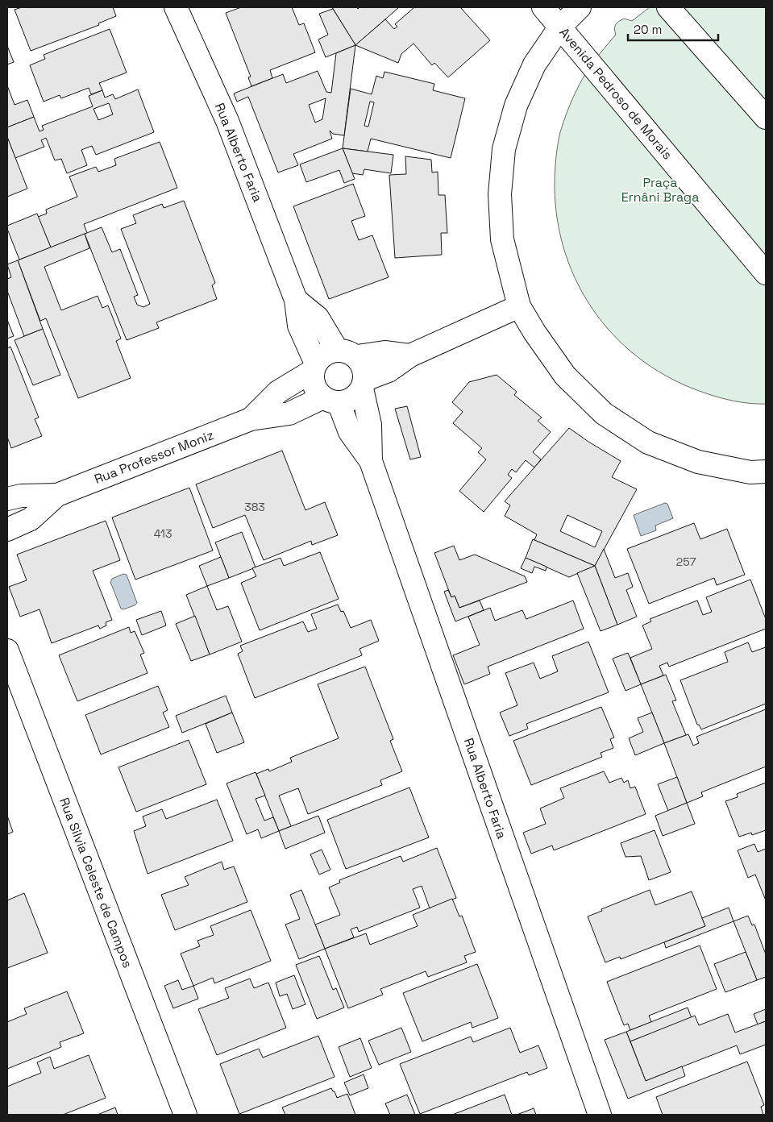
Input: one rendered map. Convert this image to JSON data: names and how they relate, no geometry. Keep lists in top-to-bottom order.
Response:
{
  "streets": {
    "main road": [
      "Avenida Pedroso de Morais",
      "Rua Alberto Faria",
      "Rua Professor Moniz",
      "Rua Silvia Celeste de Campos"
    ]
  },
  "crossings": [
    ["Rua Alberto Faria", "Rua Professor Moniz"]
  ],
  "parks": ["Praça Ernâni Braga"],
  "house_numbers": ["383", "413", "257"],
  "scale_bar": "20 m"
}
